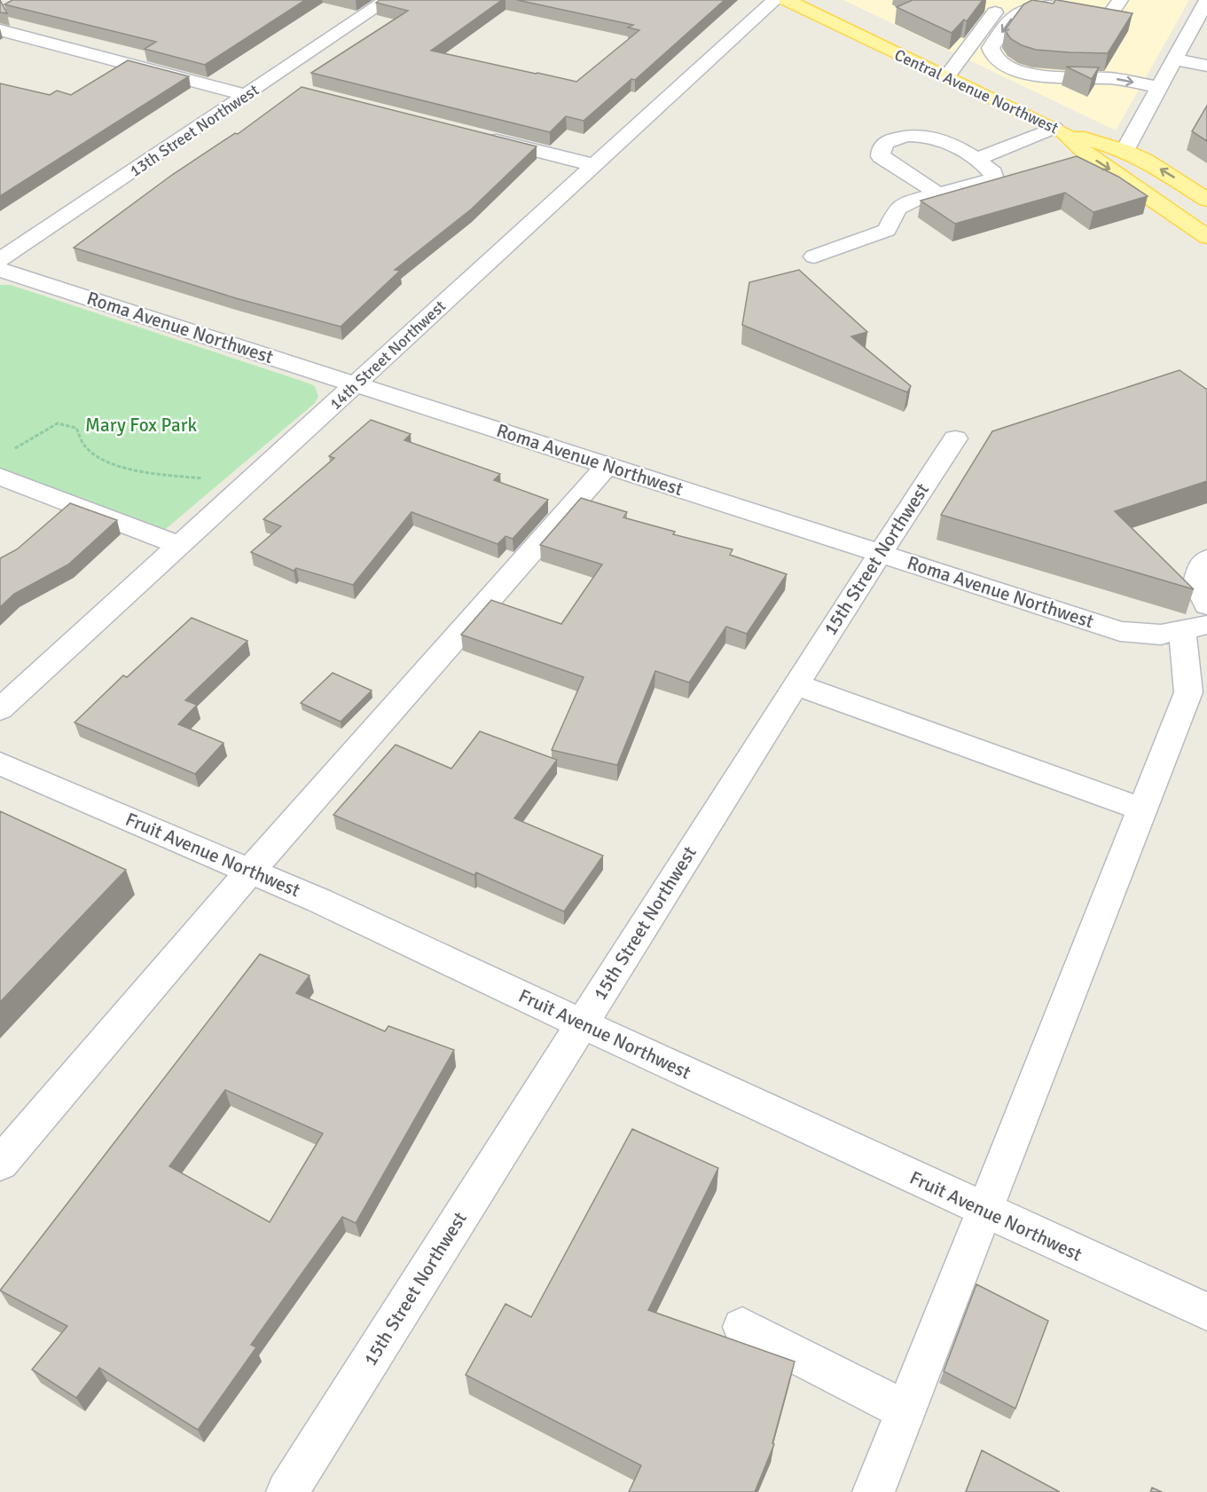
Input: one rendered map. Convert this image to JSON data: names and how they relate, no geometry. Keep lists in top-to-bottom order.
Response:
{
  "streets": {
    "main road": ["Central Avenue Northwest"],
    "street": [
      "13th Street Northwest",
      "Roma Avenue Northwest",
      "14th Street Northwest",
      "15th Street Northwest",
      "Fruit Avenue Northwest"
    ]
  },
  "crossings": [
    ["Roma Avenue Northwest", "14th Street Northwest"],
    ["Roma Avenue Northwest", "15th Street Northwest"],
    ["15th Street Northwest", "Fruit Avenue Northwest"]
  ],
  "parks": ["Mary Fox Park"]
}
